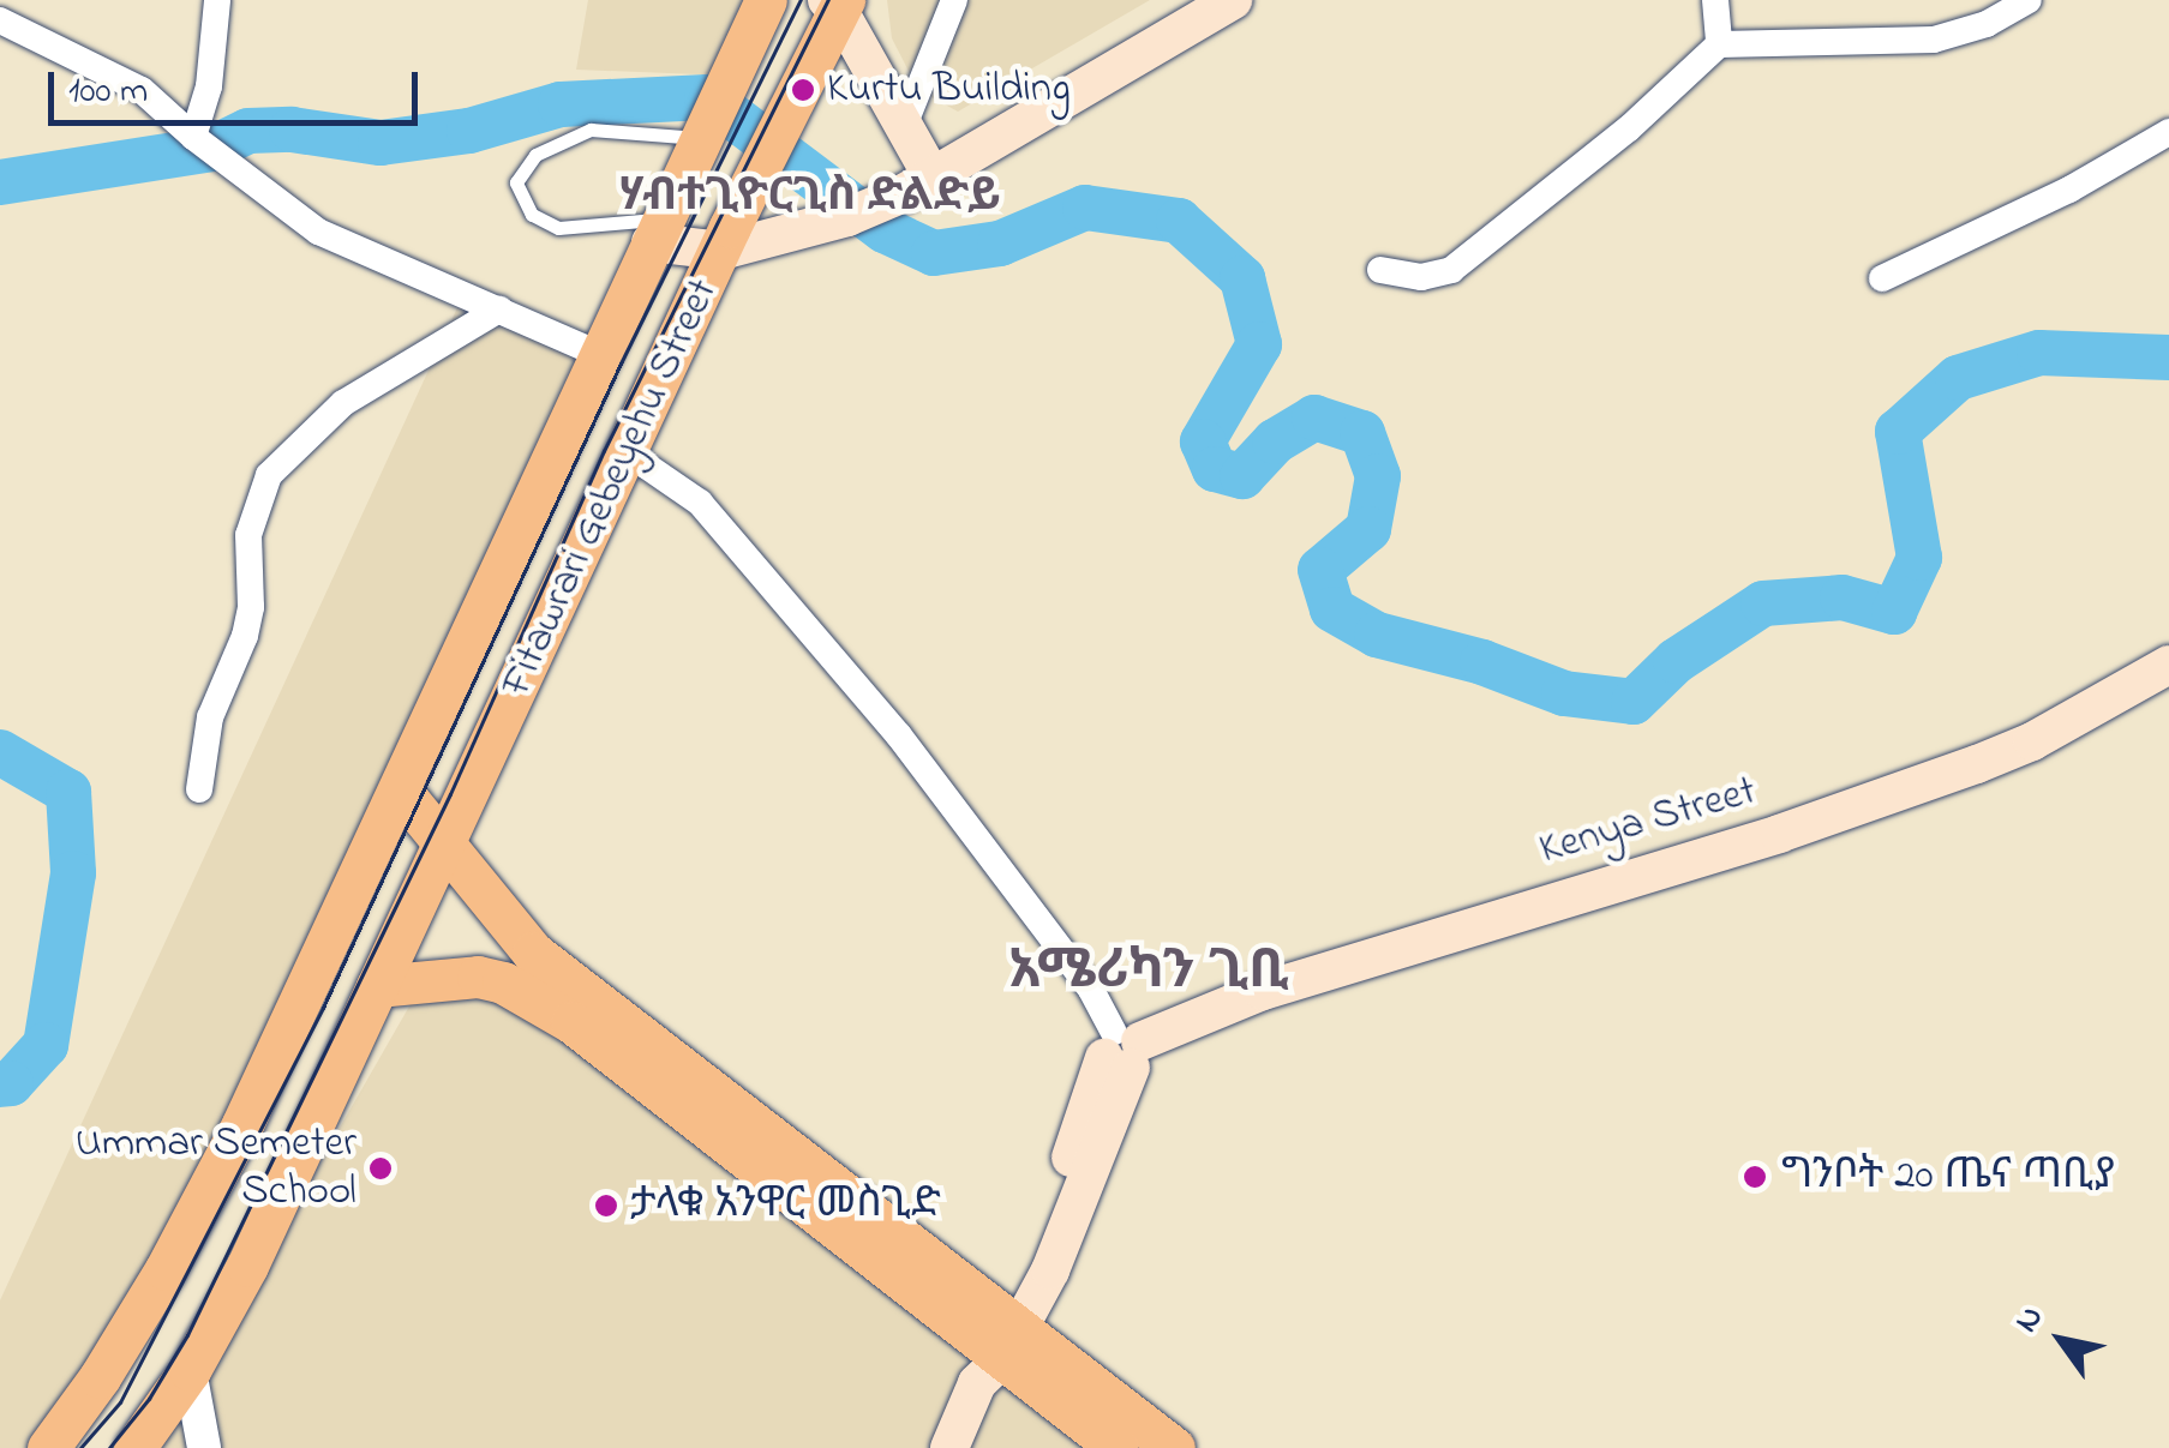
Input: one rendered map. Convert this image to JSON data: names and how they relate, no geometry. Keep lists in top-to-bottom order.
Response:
{
  "streets": {
    "main road": ["Fitawrari Gebeyehu Street", "Kenya Street"]
  },
  "districts": ["ሃብተጊዮርጊስ ድልድይ", "አሜሪካን ጊቢ"],
  "places": [
    "Kurtu Building",
    "Ummar Semeter School",
    "ግንቦት 20 ጤና ጣቢያ",
    "ታላቁ አንዋር መስጊድ"
  ],
  "scale_bar": "100 m",
  "north": "top left"
}
